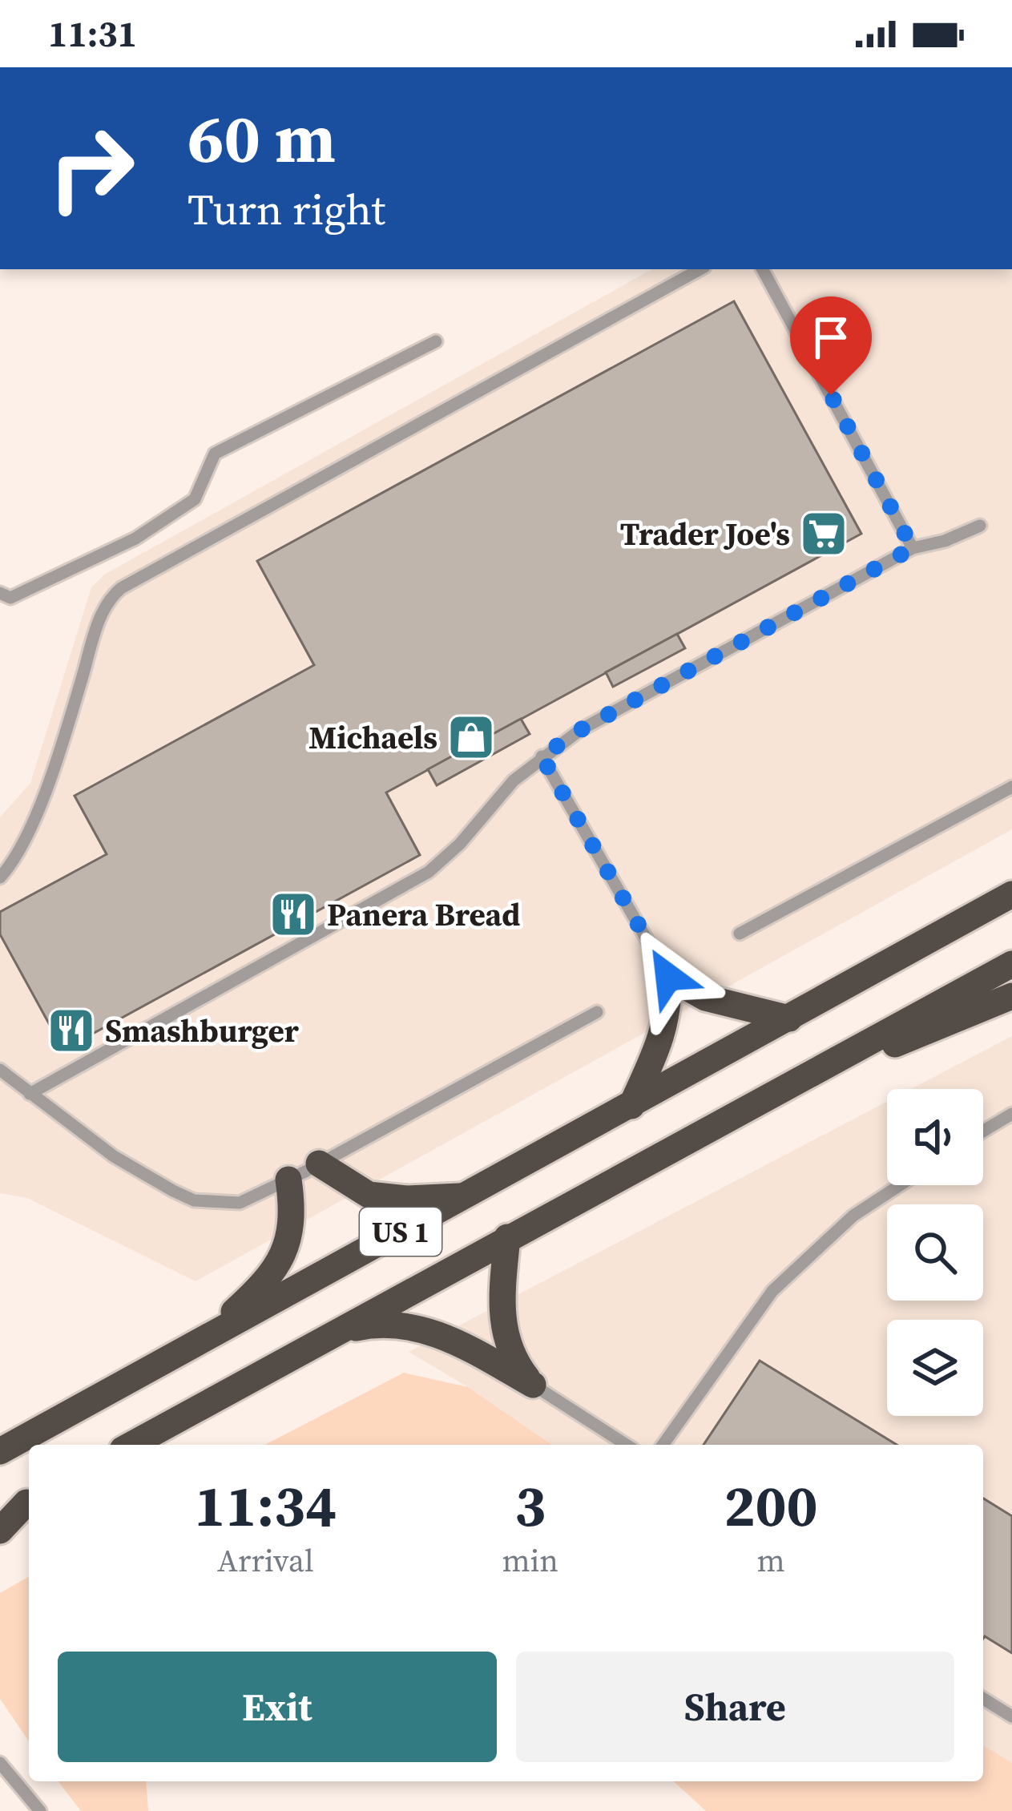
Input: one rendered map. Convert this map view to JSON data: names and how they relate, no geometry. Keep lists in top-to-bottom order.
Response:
{
  "streets": {
    "highway": ["US 1"]
  },
  "places": {
    "supermarket": ["Trader Joe's"],
    "shop": ["Michaels"],
    "restaurant": ["Panera Bread", "Smashburger"]
  },
  "page": {
    "status": "11:31",
    "turn": ["60 m", "Turn right"],
    "eta": [
      "11:34",
      "Arrival",
      "3",
      "min",
      "200",
      "m"
    ],
    "buttons": ["Exit", "Share"]
  }
}
